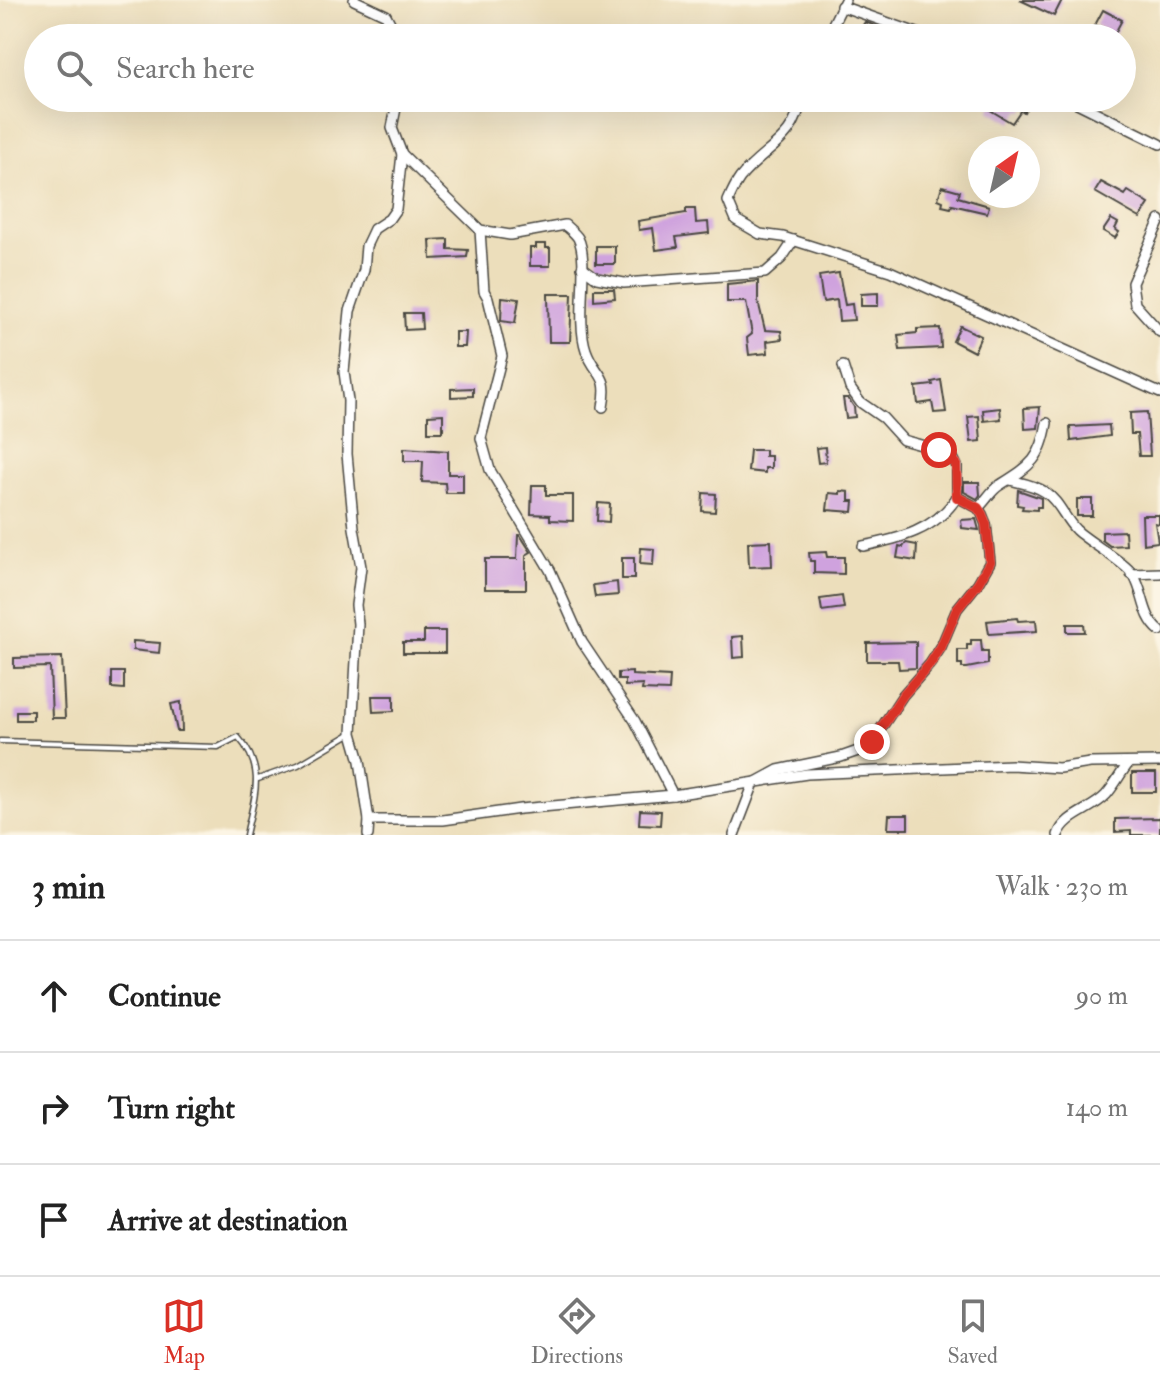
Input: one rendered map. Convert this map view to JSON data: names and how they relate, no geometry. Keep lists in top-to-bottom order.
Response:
{
  "north": "top right",
  "page": {
    "search": "Search here",
    "heading": ["3 min", "Walk · 230 m"],
    "list": [
      ["Continue", "90 m"],
      ["Turn right", "140 m"],
      "Arrive at destination"
    ],
    "nav": ["Map", "Directions", "Saved"]
  }
}
